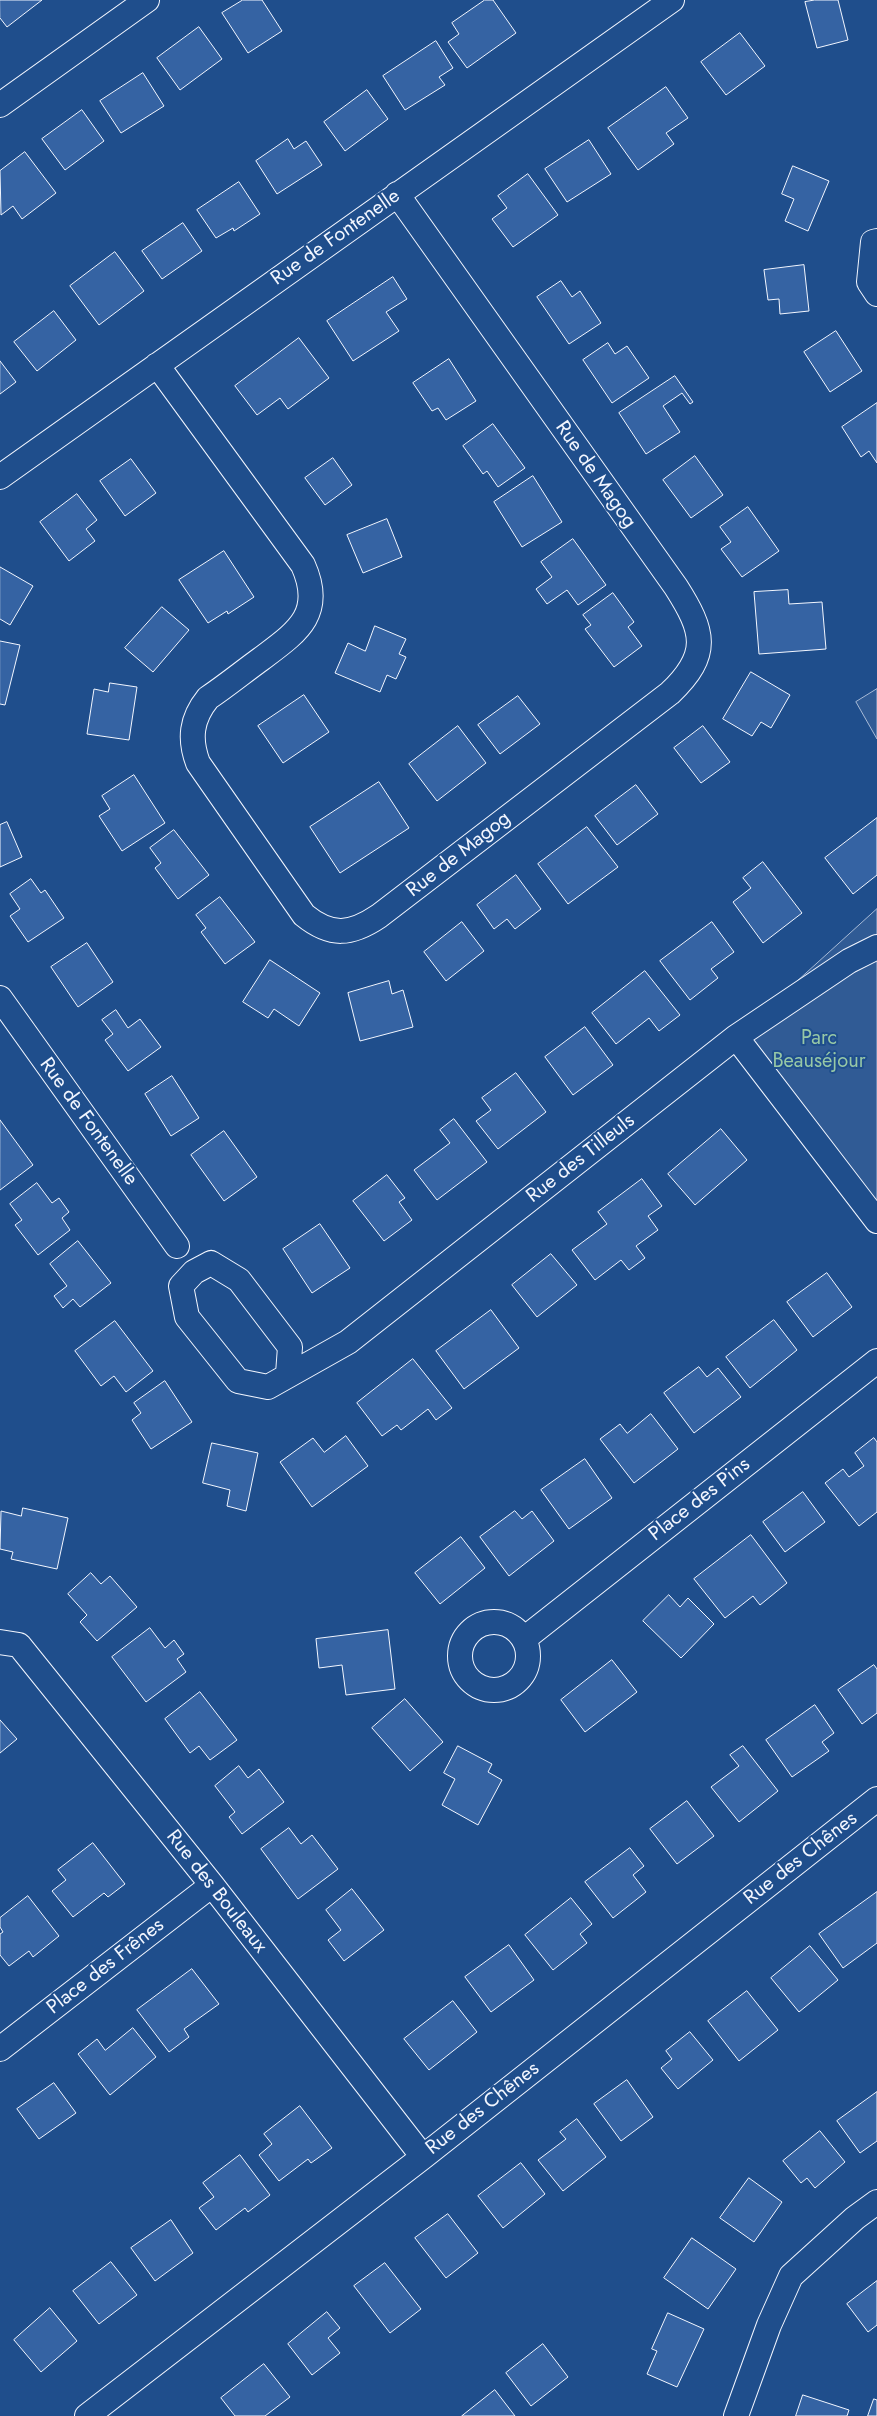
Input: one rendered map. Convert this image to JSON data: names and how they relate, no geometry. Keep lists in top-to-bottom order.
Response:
{
  "streets": {
    "street": [
      "Rue de Fontenelle",
      "Rue de Magog",
      "Rue des Tilleuls",
      "Place des Pins",
      "Rue des Chênes",
      "Rue des Bouleaux",
      "Place des Frênes"
    ]
  },
  "crossings": [
    ["Rue de Fontenelle", "Rue de Magog"],
    ["Rue des Chênes", "Rue des Bouleaux"],
    ["Rue des Bouleaux", "Place des Frênes"]
  ],
  "parks": ["Parc Beauséjour"]
}
